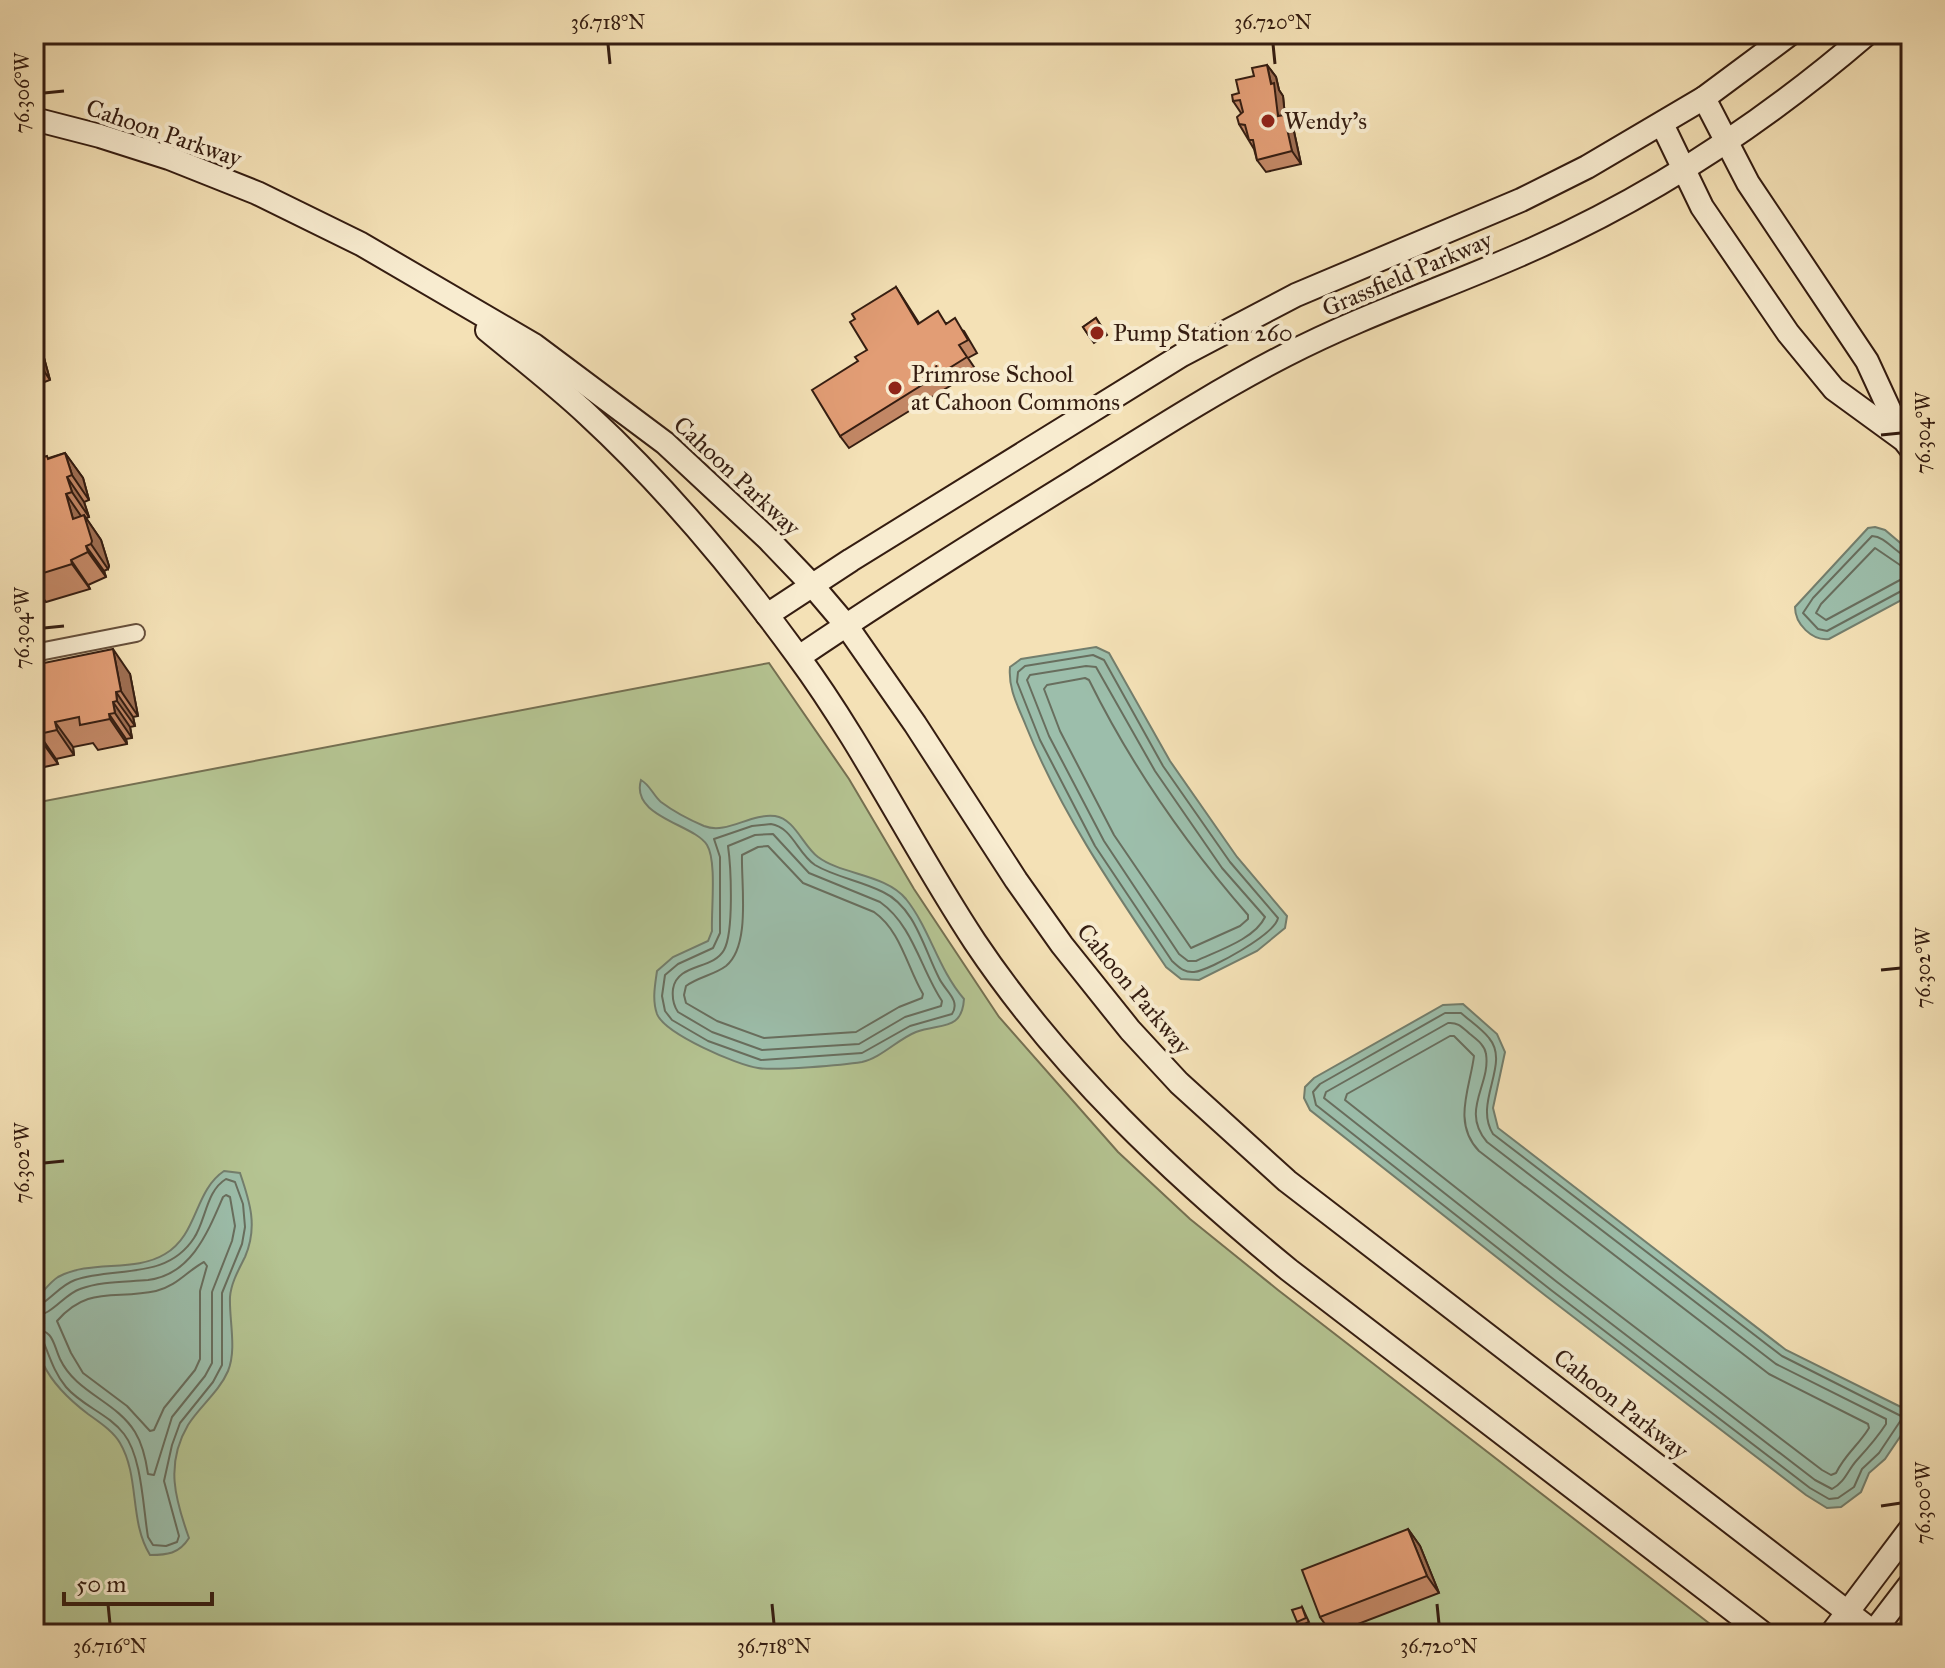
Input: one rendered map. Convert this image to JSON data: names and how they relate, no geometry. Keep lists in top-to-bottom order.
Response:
{
  "streets": {
    "street": ["Cahoon Parkway", "Grassfield Parkway"]
  },
  "crossings": [
    ["Cahoon Parkway", "Grassfield Parkway"]
  ],
  "places": ["Wendy's", "Pump Station 260", "Primrose School at Cahoon Commons"],
  "scale_bar": "50 m",
  "coordinates": [
    "36.718°N",
    "36.720°N",
    "76.306°W",
    "76.304°W",
    "76.302°W",
    "76.300°W",
    "36.716°N"
  ]
}
